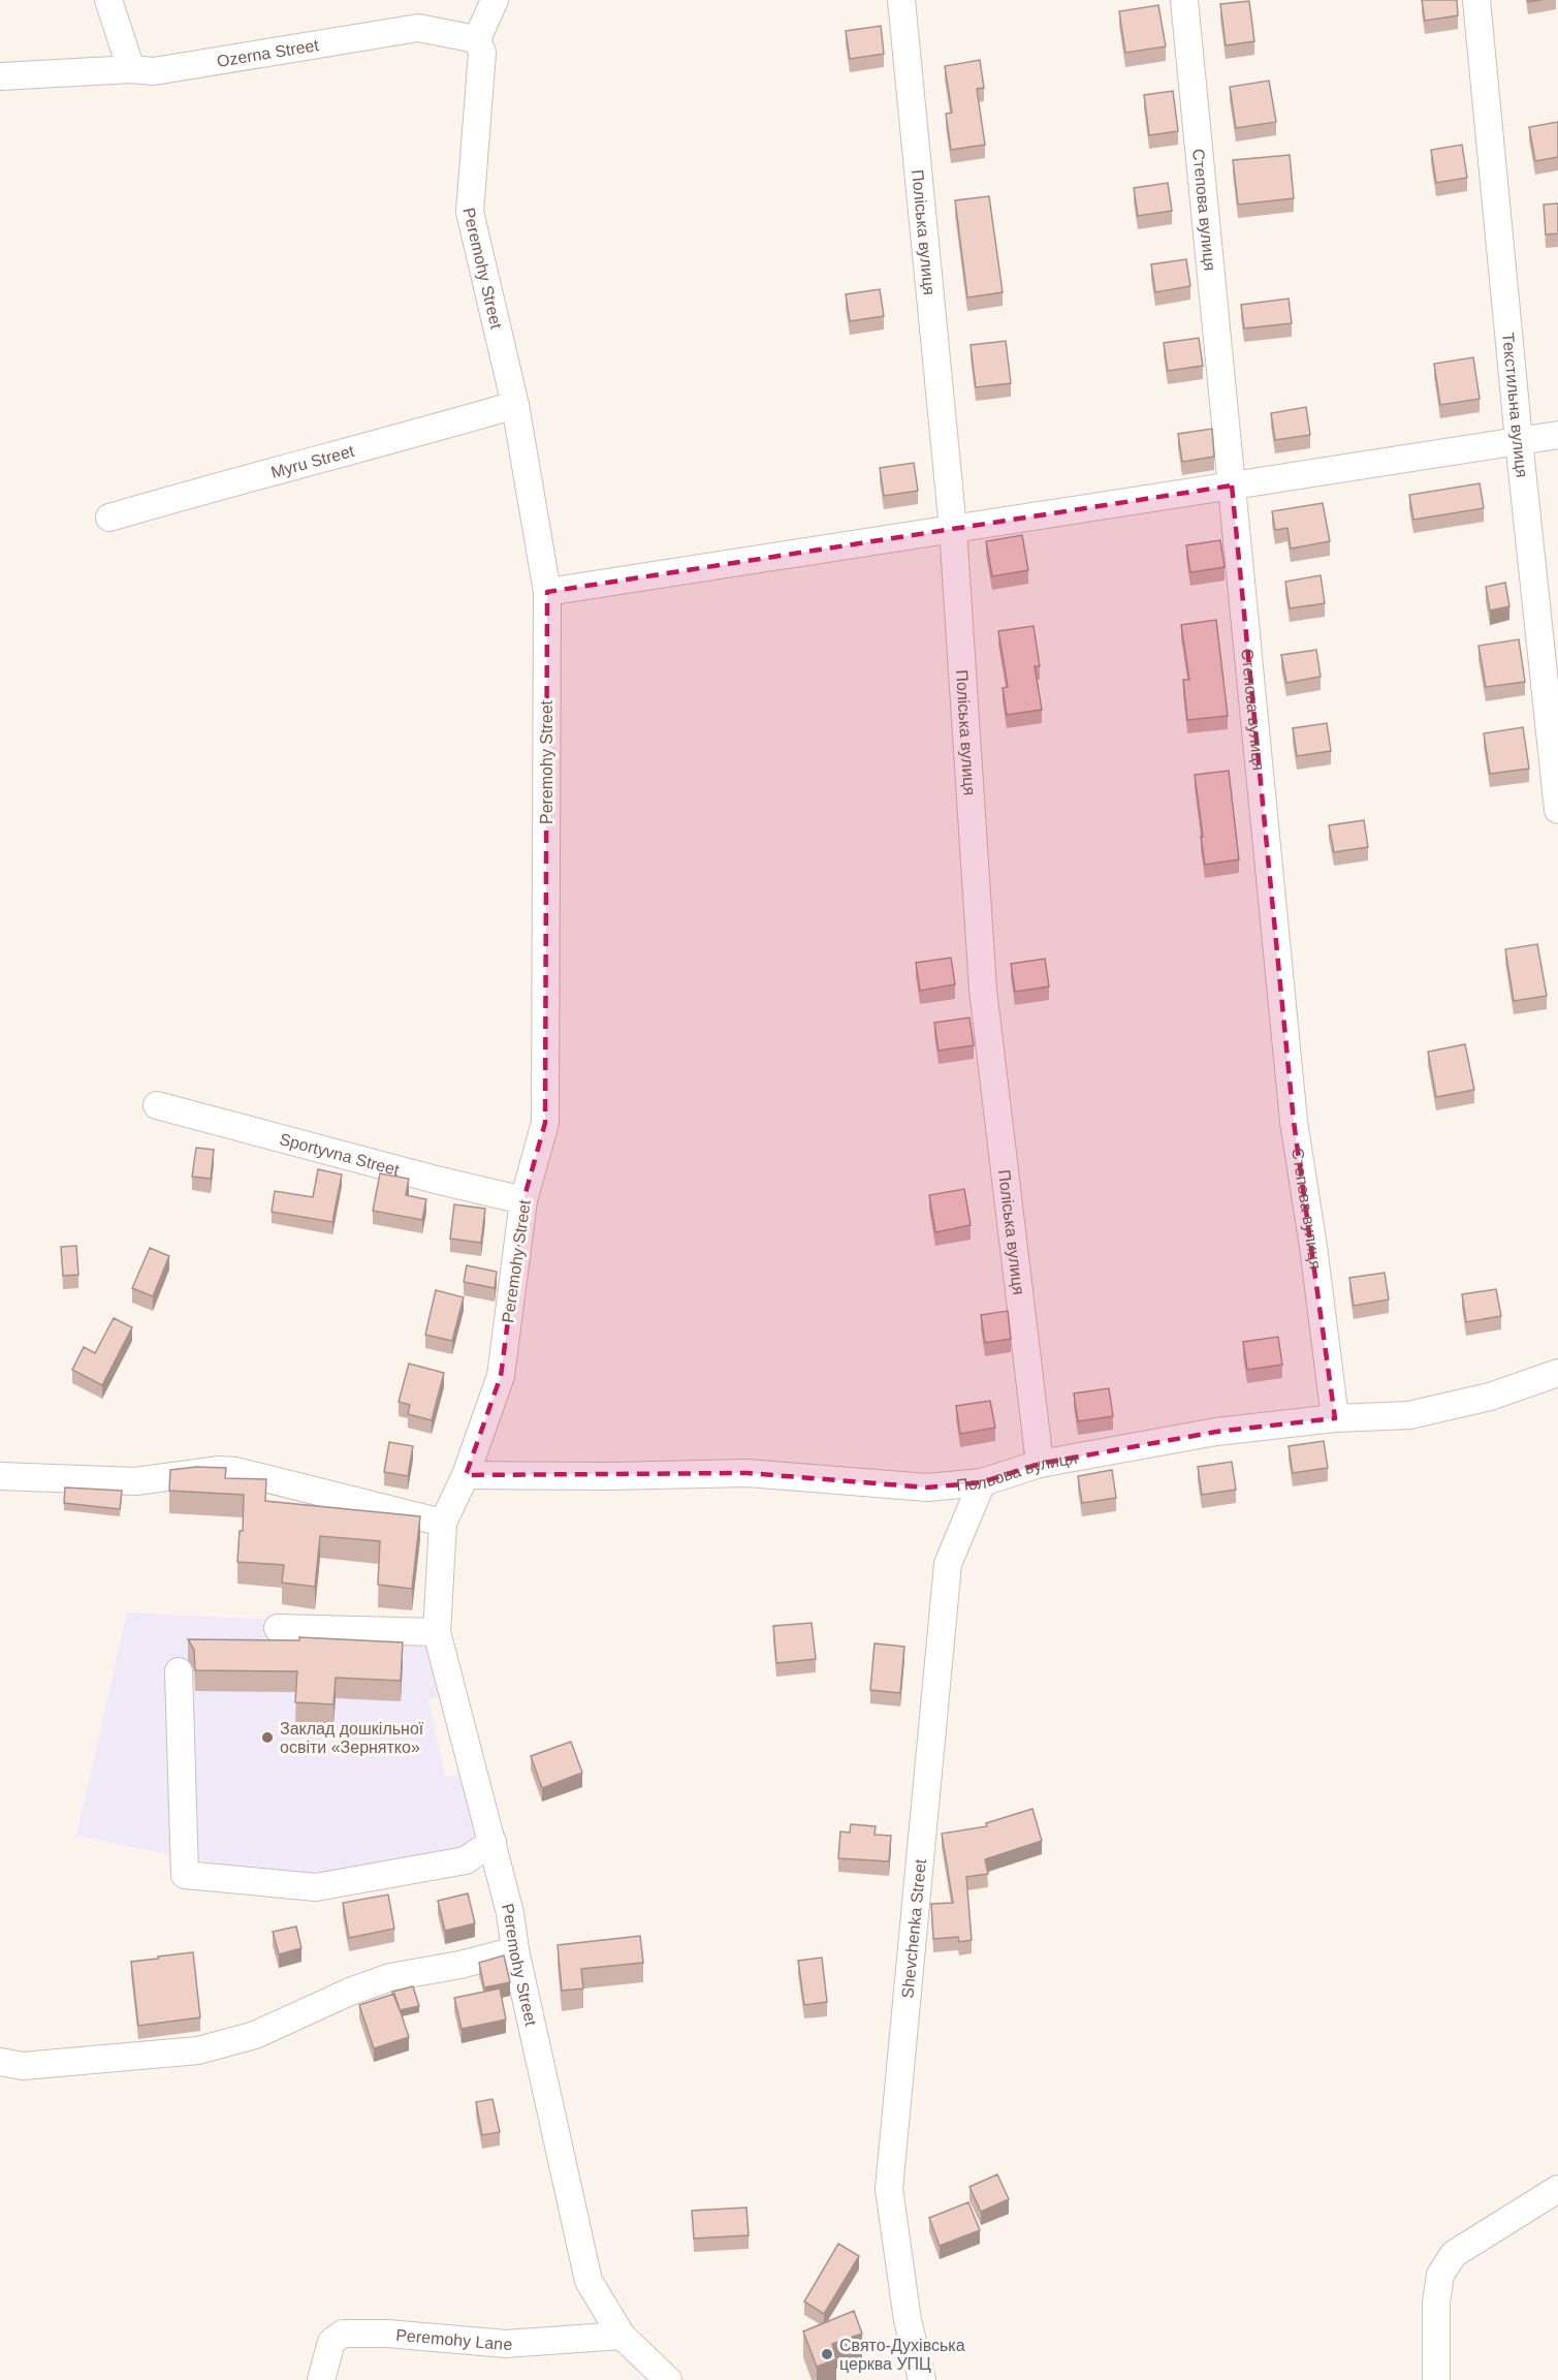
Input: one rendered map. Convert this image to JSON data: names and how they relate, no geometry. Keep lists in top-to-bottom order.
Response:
{
  "streets": {
    "street": [
      "Ozerna Street",
      "Степова вулиця",
      "Поліська вулиця",
      "Peremohy Street",
      "Текстильна вулиця",
      "Myru Street",
      "Sportyvna Street",
      "Польова вулиця",
      "Shevchenka Street",
      "Peremohy Lane"
    ]
  },
  "crossings": [
    ["Ozerna Street", "Peremohy Street"],
    ["Степова вулиця", "Польова вулиця"],
    ["Поліська вулиця", "Польова вулиця"],
    ["Peremohy Street", "Myru Street"],
    ["Peremohy Street", "Sportyvna Street"],
    ["Peremohy Street", "Польова вулиця"],
    ["Peremohy Street", "Peremohy Lane"],
    ["Польова вулиця", "Shevchenka Street"]
  ],
  "places": ["Заклад дошкільної освіти «Зернятко»", "Свято-Духівська церква УПЦ"]
}
